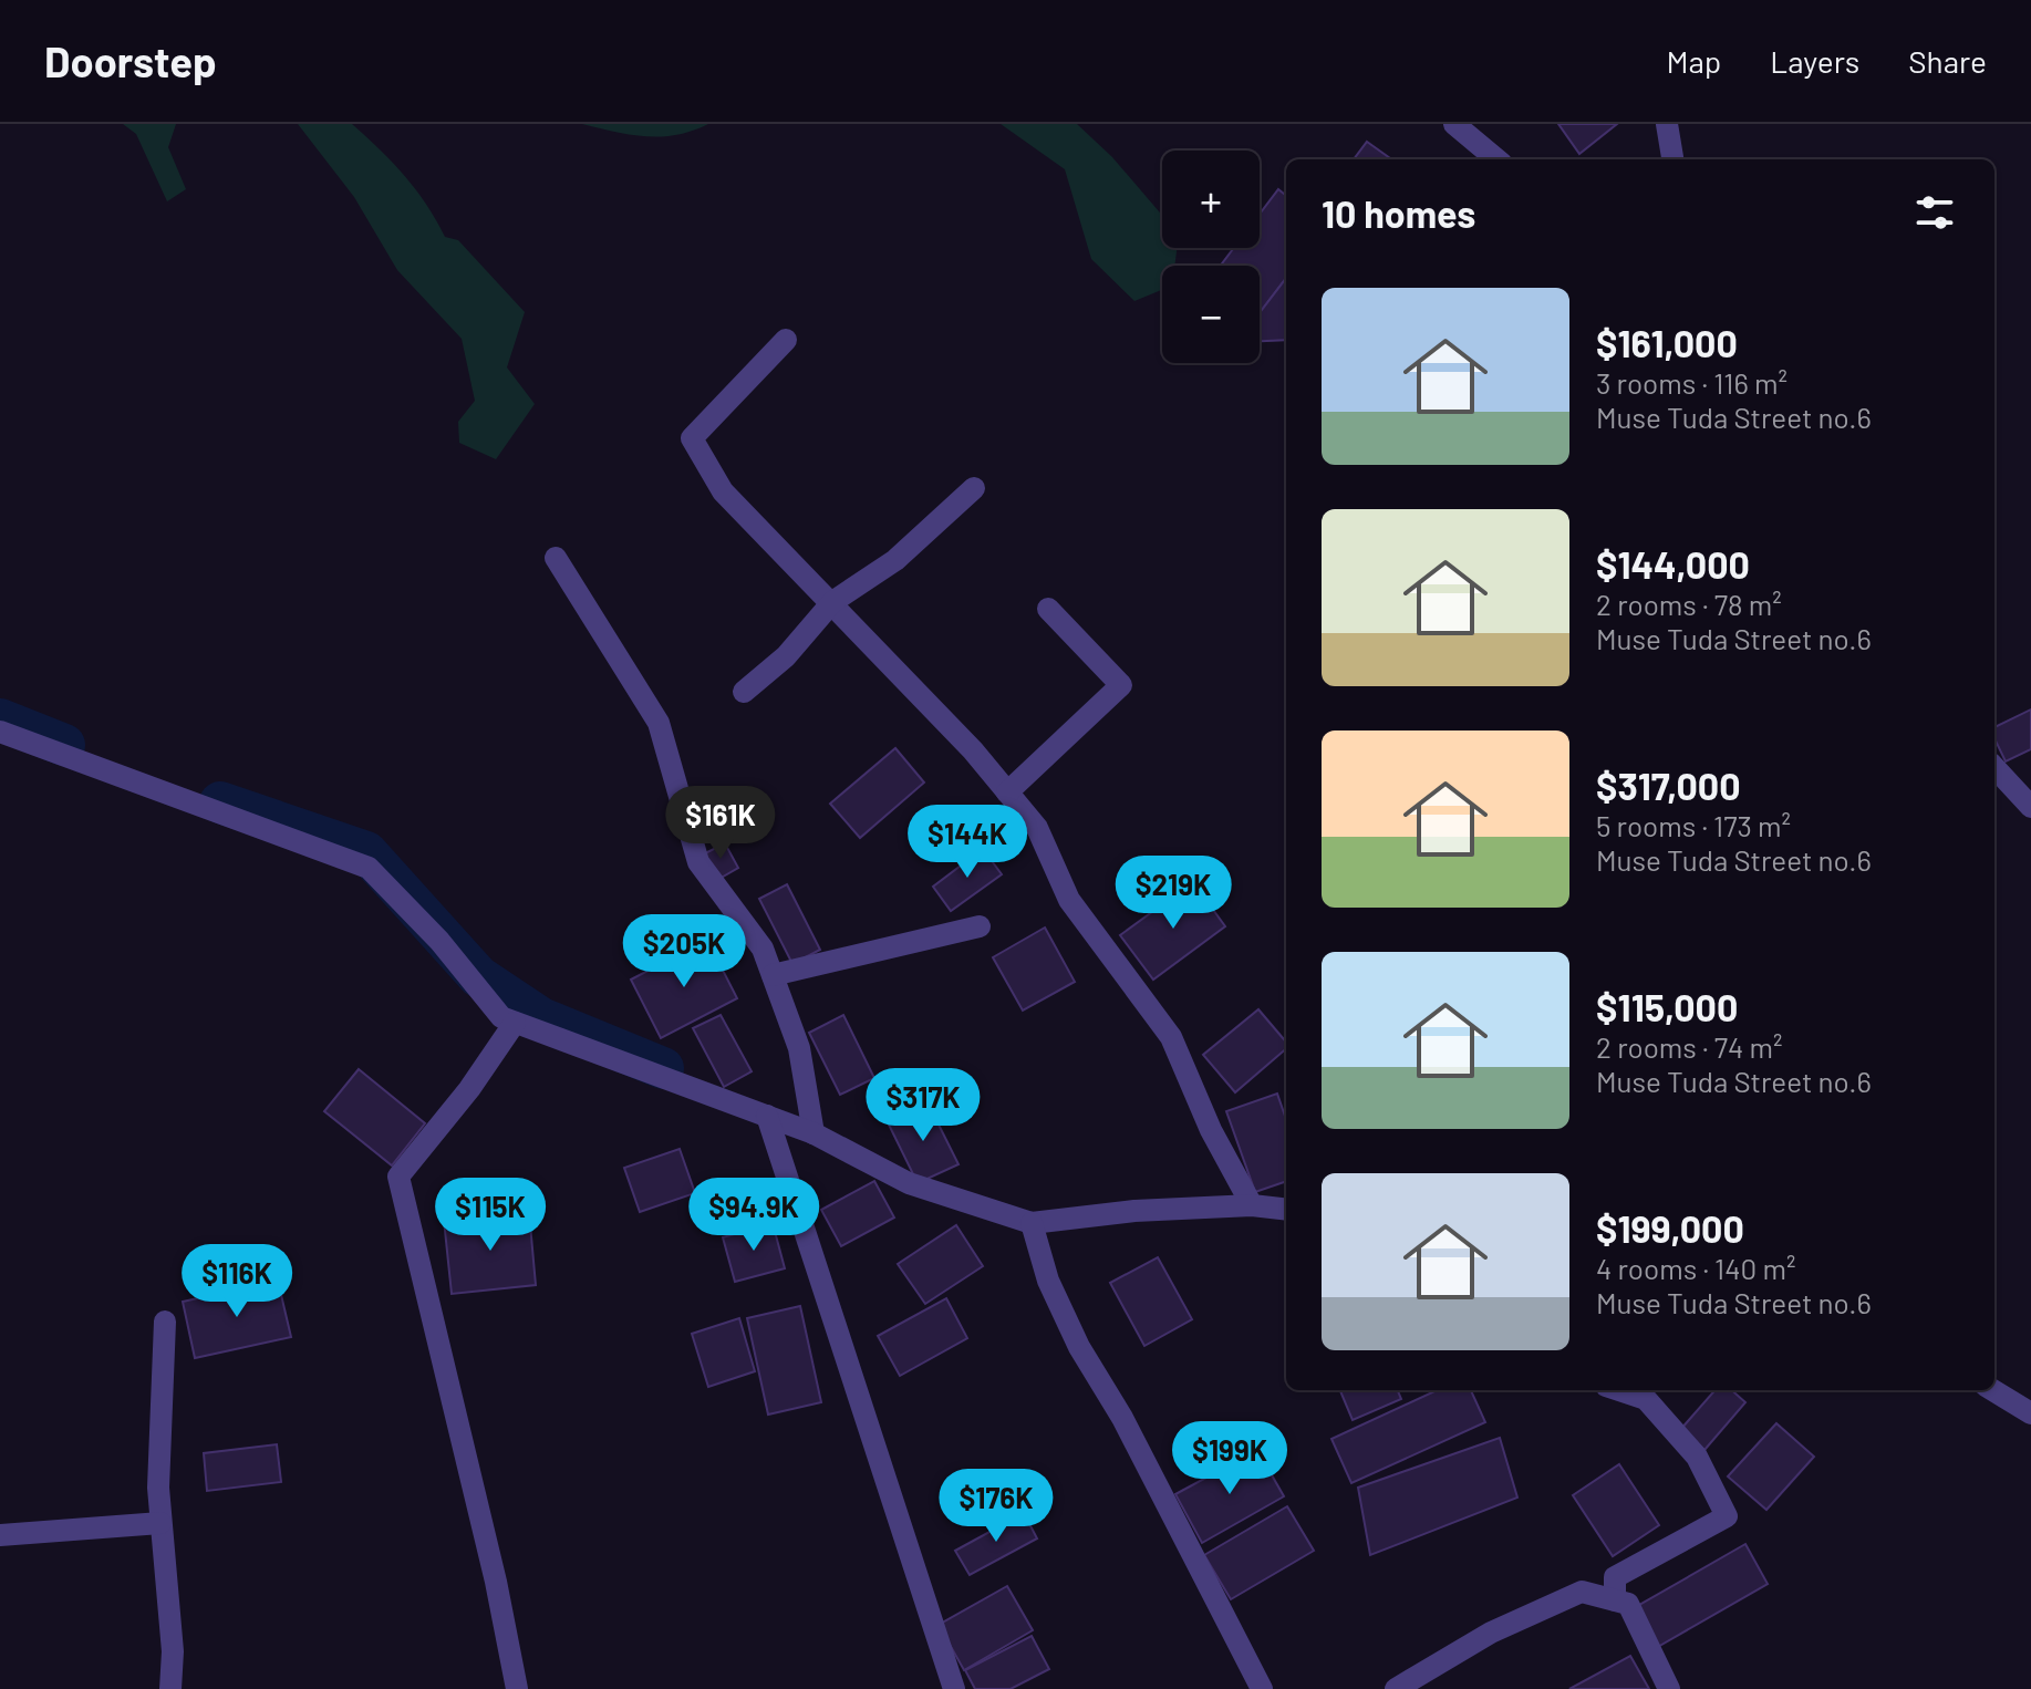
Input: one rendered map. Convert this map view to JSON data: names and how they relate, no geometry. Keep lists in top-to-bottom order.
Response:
{
  "page": {
    "header": "Doorstep",
    "nav": ["Map", "Layers", "Share"],
    "map_buttons": ["+", "−"],
    "heading": "10 homes",
    "list": [
      {
        "name": "$161,000",
        "note": "3 rooms · 116 m² · Muse Tuda Street no.6"
      },
      {
        "name": "$144,000",
        "note": "2 rooms · 78 m² · Muse Tuda Street no.6"
      },
      {
        "name": "$317,000",
        "note": "5 rooms · 173 m² · Muse Tuda Street no.6"
      },
      {
        "name": "$115,000",
        "note": "2 rooms · 74 m² · Muse Tuda Street no.6"
      },
      {
        "name": "$199,000",
        "note": "4 rooms · 140 m² · Muse Tuda Street no.6"
      }
    ],
    "price": [
      "$161K",
      "$144K",
      "$219K",
      "$205K",
      "$317K",
      "$115K",
      "$94.9K",
      "$116K",
      "$199K",
      "$176K"
    ]
  }
}
